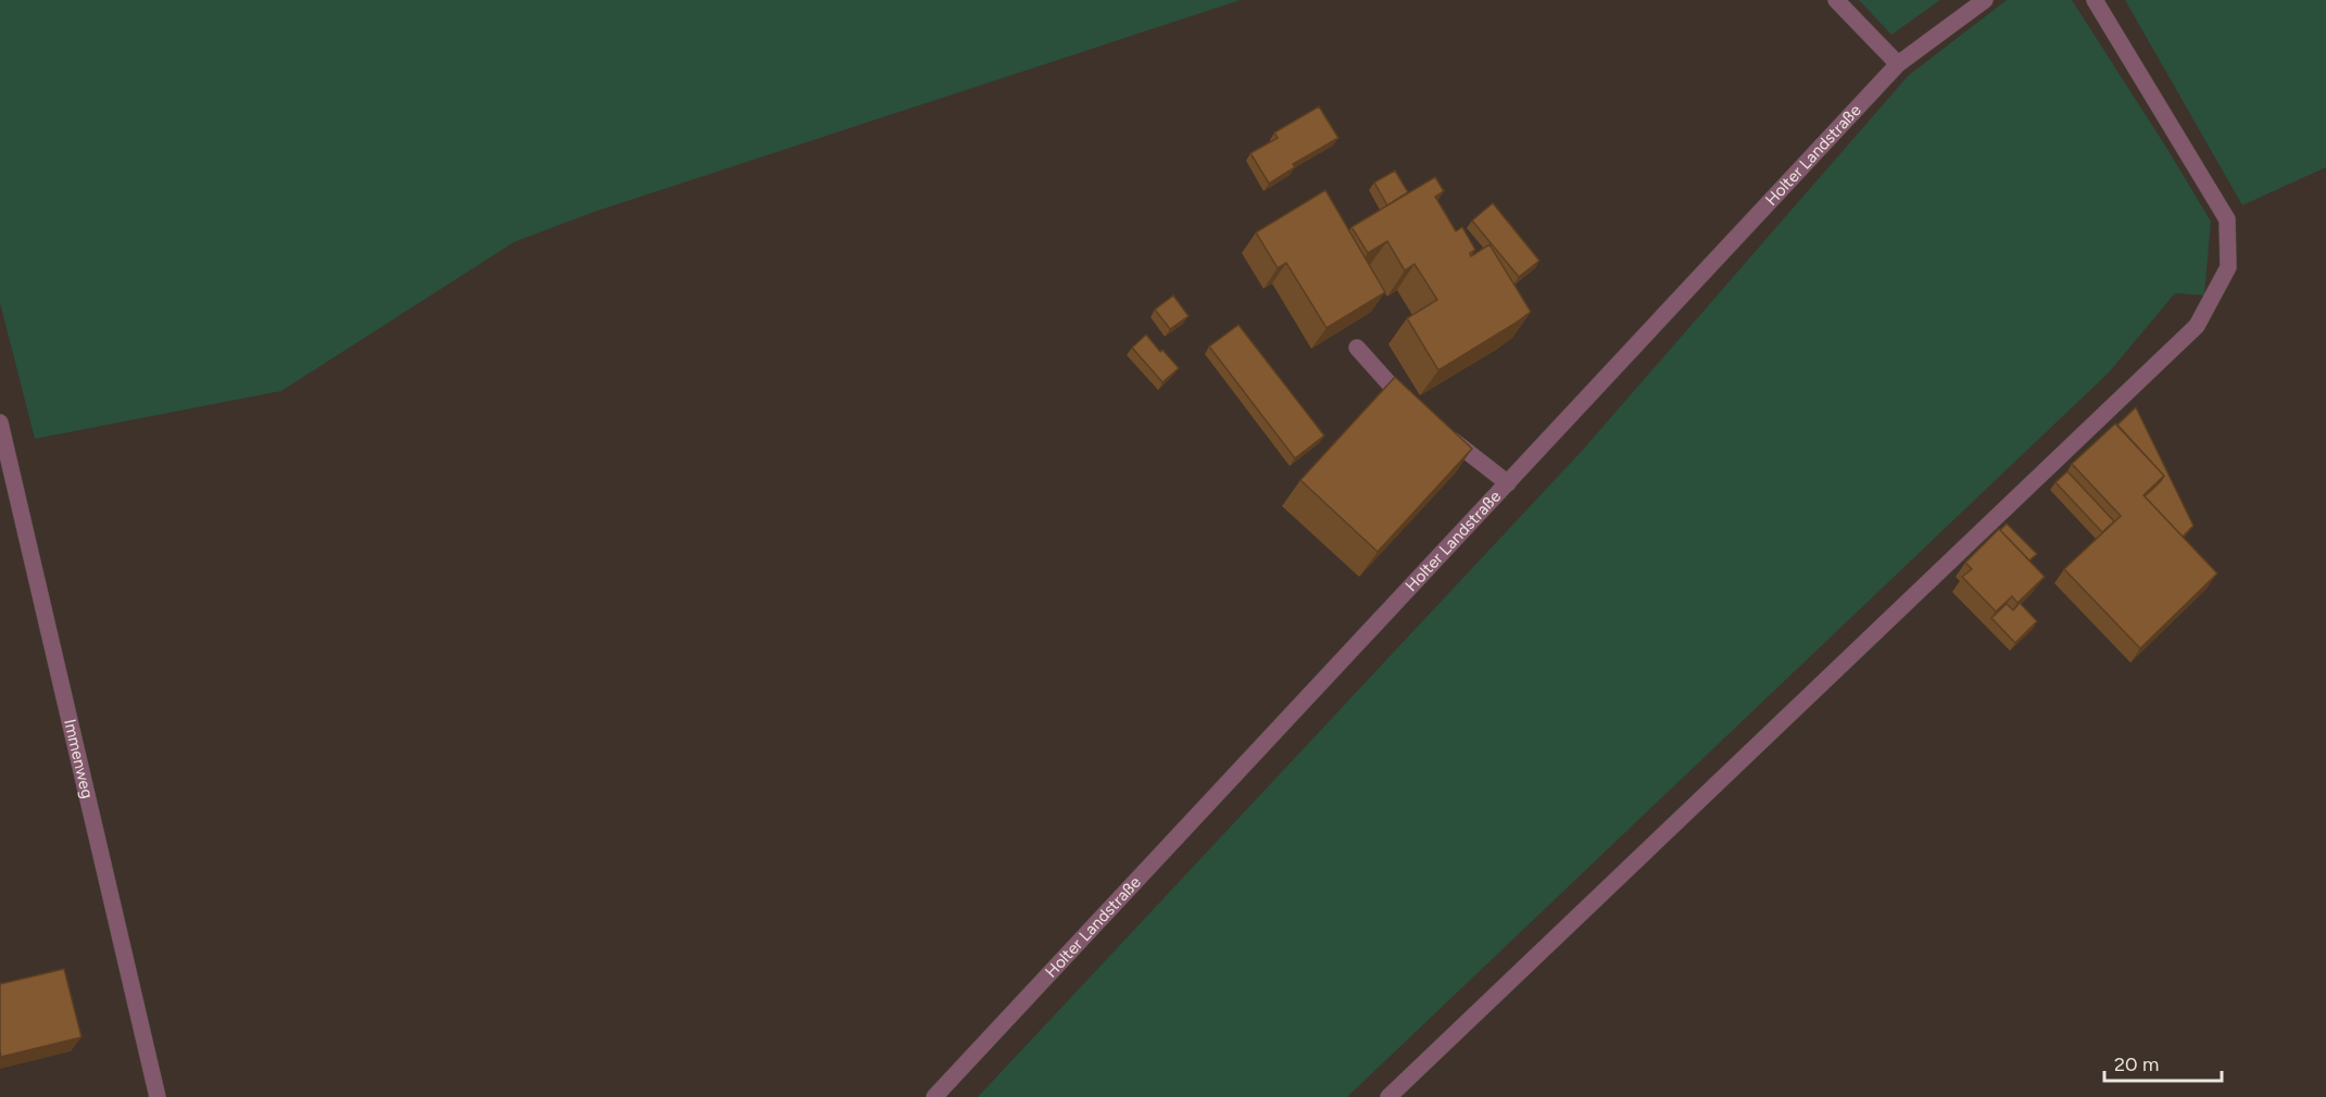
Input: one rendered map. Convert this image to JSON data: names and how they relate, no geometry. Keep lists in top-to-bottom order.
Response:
{
  "streets": {
    "street": ["Holter Landstraße", "Immenweg"]
  },
  "scale_bar": "20 m"
}
